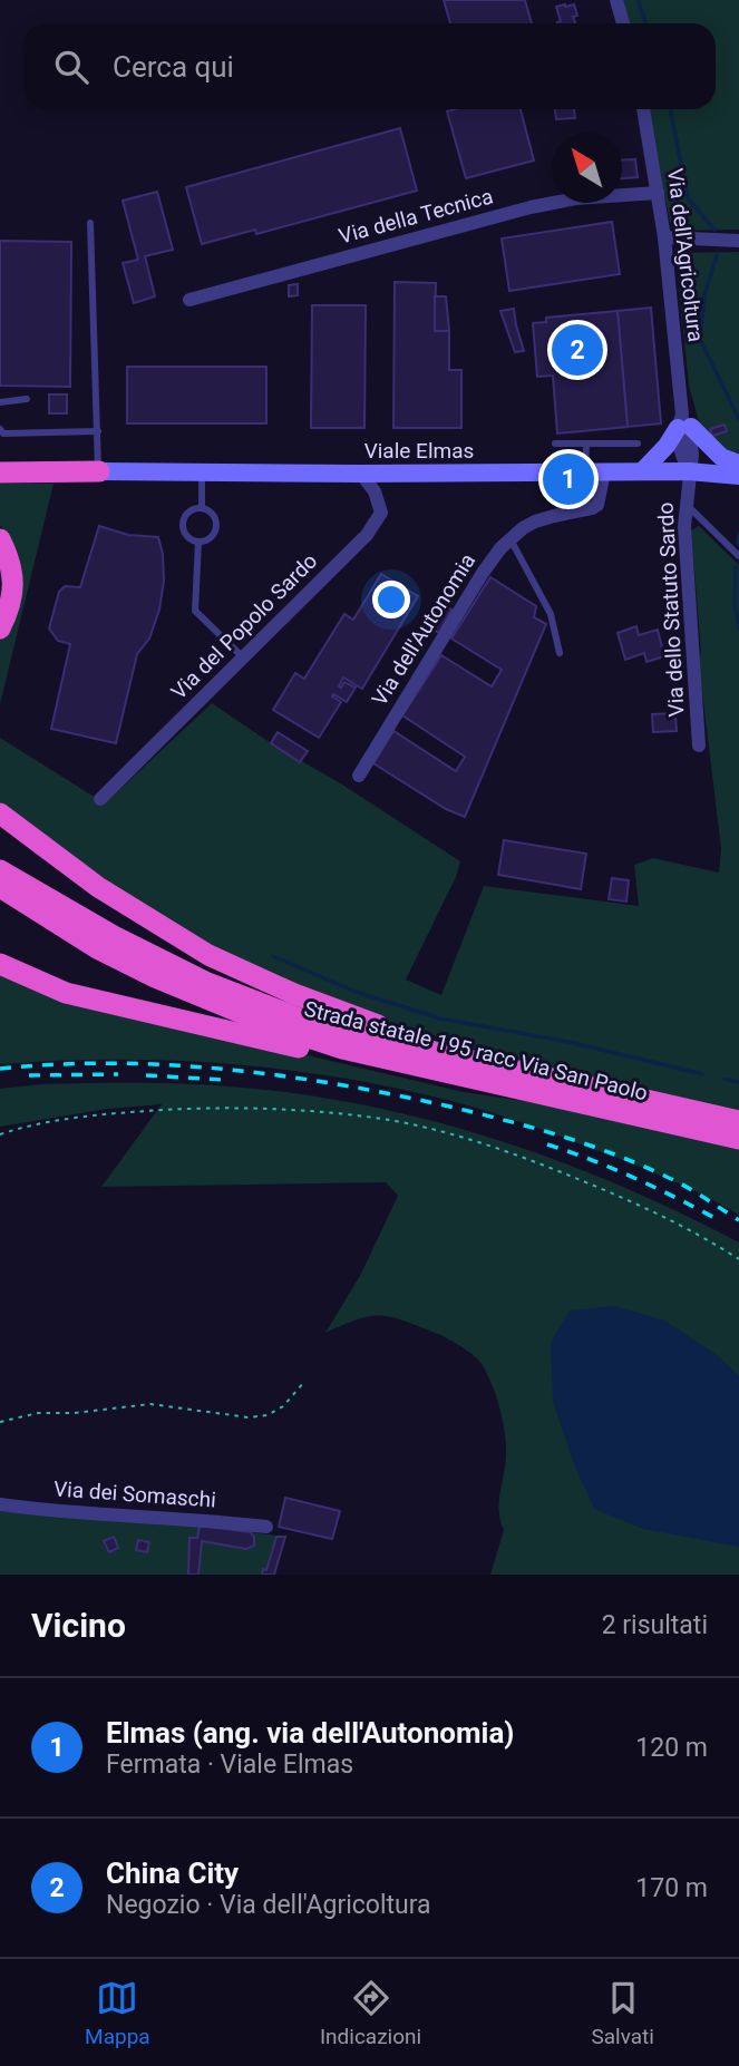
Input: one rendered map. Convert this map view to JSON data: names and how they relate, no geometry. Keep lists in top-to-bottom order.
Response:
{
  "streets": {
    "highway": ["Strada statale 195 racc Via San Paolo"],
    "main road": ["Viale Elmas"],
    "street": [
      "Via della Tecnica",
      "Via dell'Agricoltura",
      "Via dello Statuto Sardo",
      "Via del Popolo Sardo",
      "Via dell'Autonomia",
      "Via dei Somaschi"
    ]
  },
  "crossings": [
    ["Via della Tecnica", "Via dell'Agricoltura"],
    ["Via dell'Agricoltura", "Viale Elmas"],
    ["Via dell'Agricoltura", "Via dello Statuto Sardo"],
    ["Viale Elmas", "Via dello Statuto Sardo"],
    ["Viale Elmas", "Via del Popolo Sardo"],
    ["Viale Elmas", "Via dell'Autonomia"]
  ],
  "north": "top left",
  "page": {
    "search": "Cerca qui",
    "pins": ["2", "1"],
    "heading": ["Vicino", "2 risultati"],
    "list": [
      {
        "mark": "1",
        "name": "Elmas (ang. via dell'Autonomia)",
        "note": "Fermata · Viale Elmas",
        "value": "120 m"
      },
      {
        "mark": "2",
        "name": "China City",
        "note": "Negozio · Via dell'Agricoltura",
        "value": "170 m"
      }
    ],
    "nav": ["Mappa", "Indicazioni", "Salvati"]
  }
}
